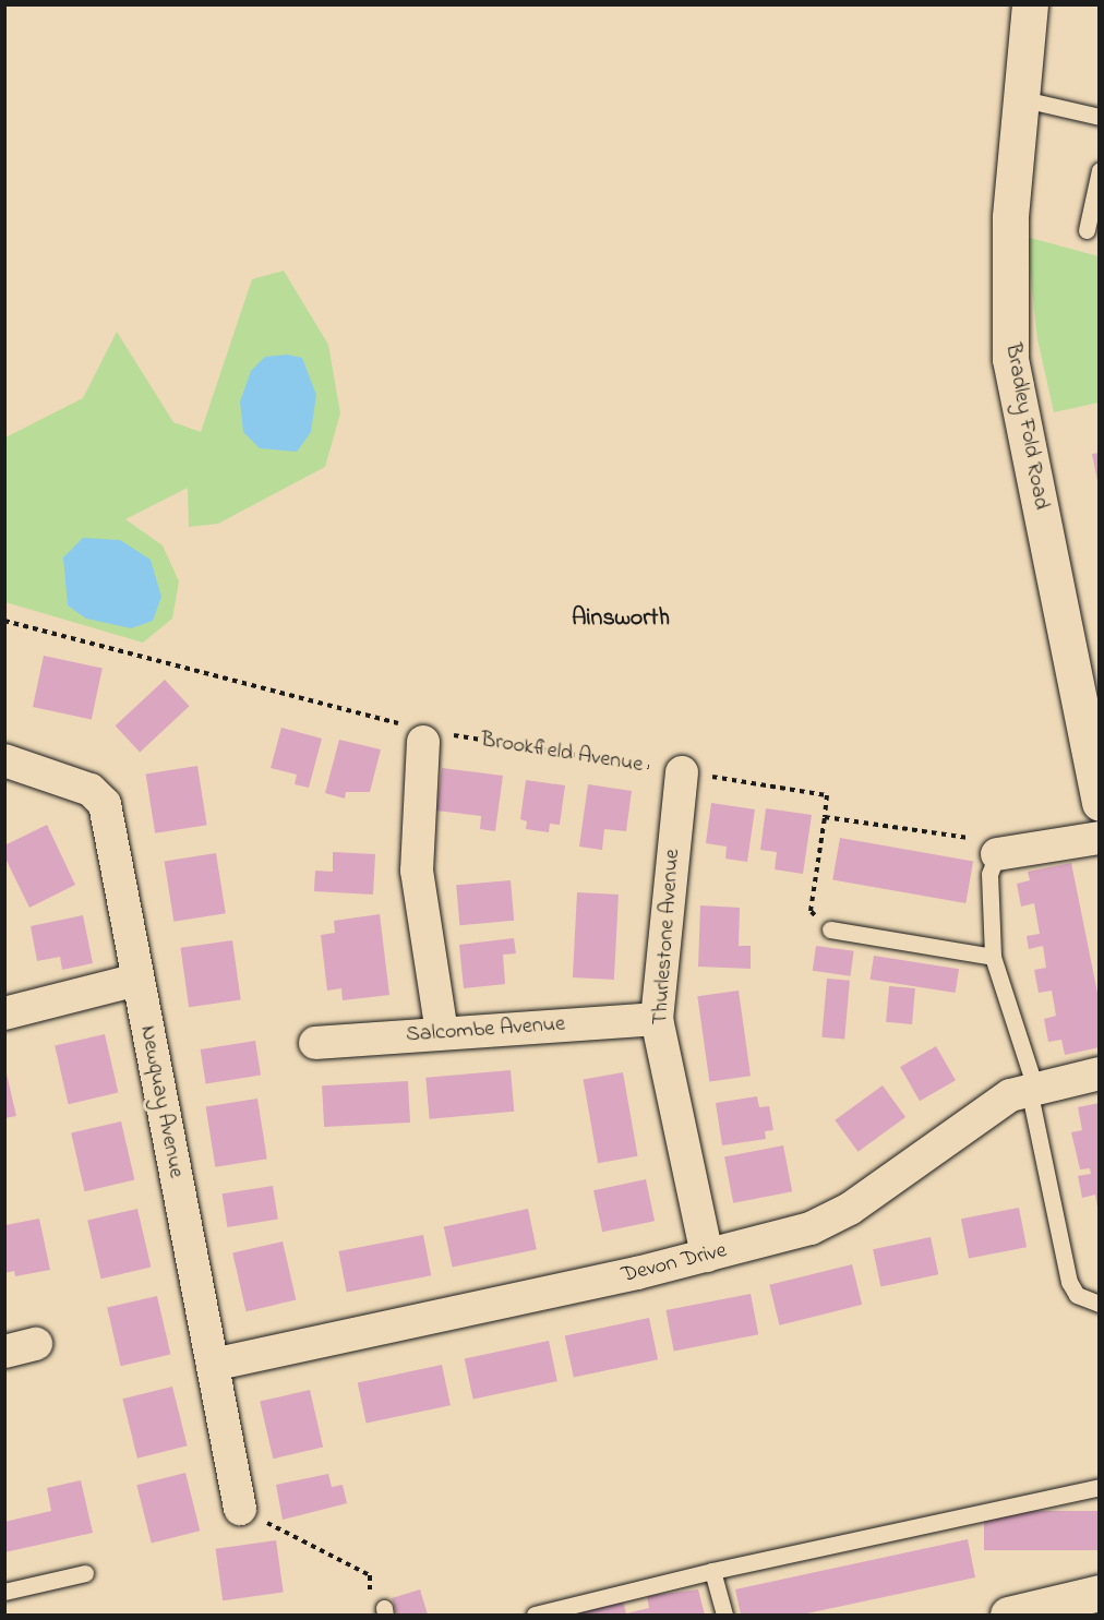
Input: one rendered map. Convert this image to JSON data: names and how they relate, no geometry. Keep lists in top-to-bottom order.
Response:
{
  "streets": {
    "street": [
      "Bradley Fold Road",
      "Thurlestone Avenue",
      "Salcombe Avenue",
      "Newquay Avenue",
      "Devon Drive"
    ],
    "path": ["Brookfield Avenue"]
  },
  "crossings": [
    ["Brookfield Avenue", "Thurlestone Avenue"],
    ["Thurlestone Avenue", "Salcombe Avenue"],
    ["Thurlestone Avenue", "Devon Drive"],
    ["Newquay Avenue", "Devon Drive"]
  ],
  "districts": ["Ainsworth"]
}
